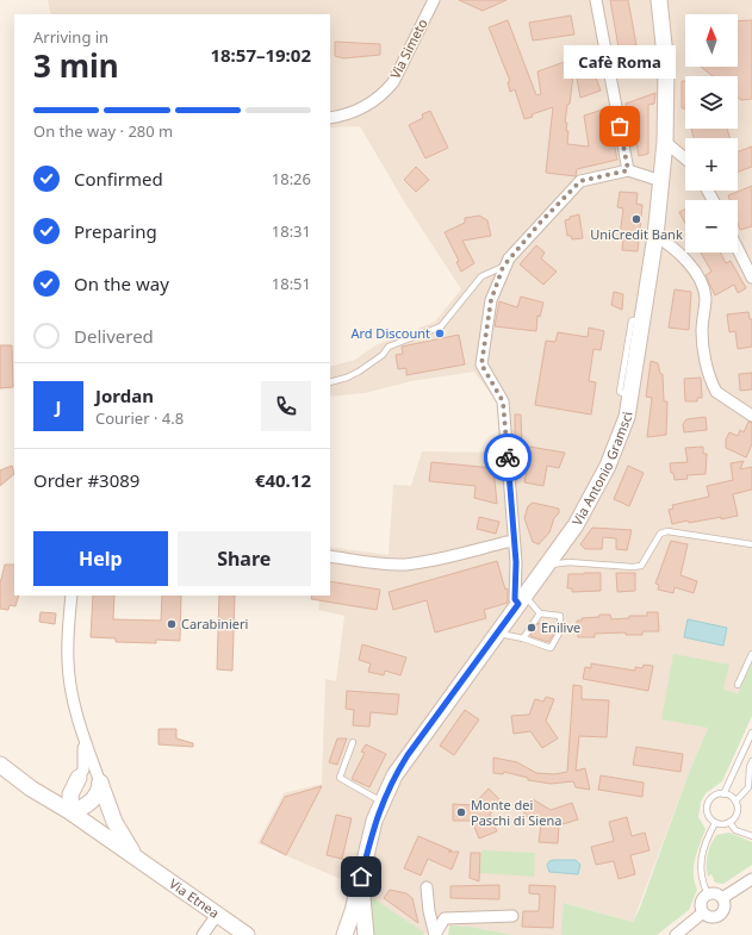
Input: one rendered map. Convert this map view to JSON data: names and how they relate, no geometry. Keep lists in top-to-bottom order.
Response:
{
  "streets": {
    "main road": ["Via Antonio Gramsci", "Via Etnea"],
    "street": ["Via Simeto"]
  },
  "places": [
    "Cafè Roma",
    "UniCredit Bank",
    "Ard Discount",
    "Carabinieri",
    "Enilive",
    "Monte dei Paschi di Siena"
  ],
  "north": "top",
  "page": {
    "map_buttons": ["+", "−"],
    "heading": ["3 min", "Arriving in", "18:57–19:02"],
    "panel": [
      "Jordan",
      "Courier · 4.8",
      "Order #3089",
      "€40.12"
    ],
    "bubble": "Cafè Roma",
    "bar": "On the way · 280 m",
    "list": [
      ["Confirmed", "18:26"],
      ["Preparing", "18:31"],
      ["On the way", "18:51"],
      "Delivered"
    ],
    "round": "J",
    "buttons": ["Help", "Share"]
  }
}
